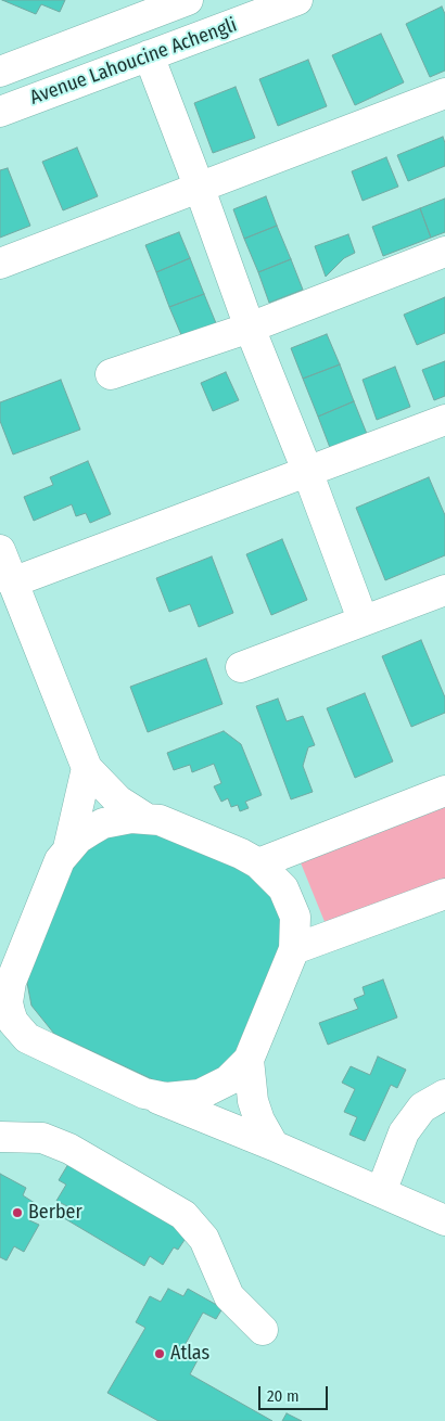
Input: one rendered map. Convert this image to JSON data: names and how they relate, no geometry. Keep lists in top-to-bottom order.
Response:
{
  "streets": {
    "street": ["Avenue Lahoucine Achengli"]
  },
  "places": ["Berber", "Atlas"],
  "scale_bar": "20 m"
}
